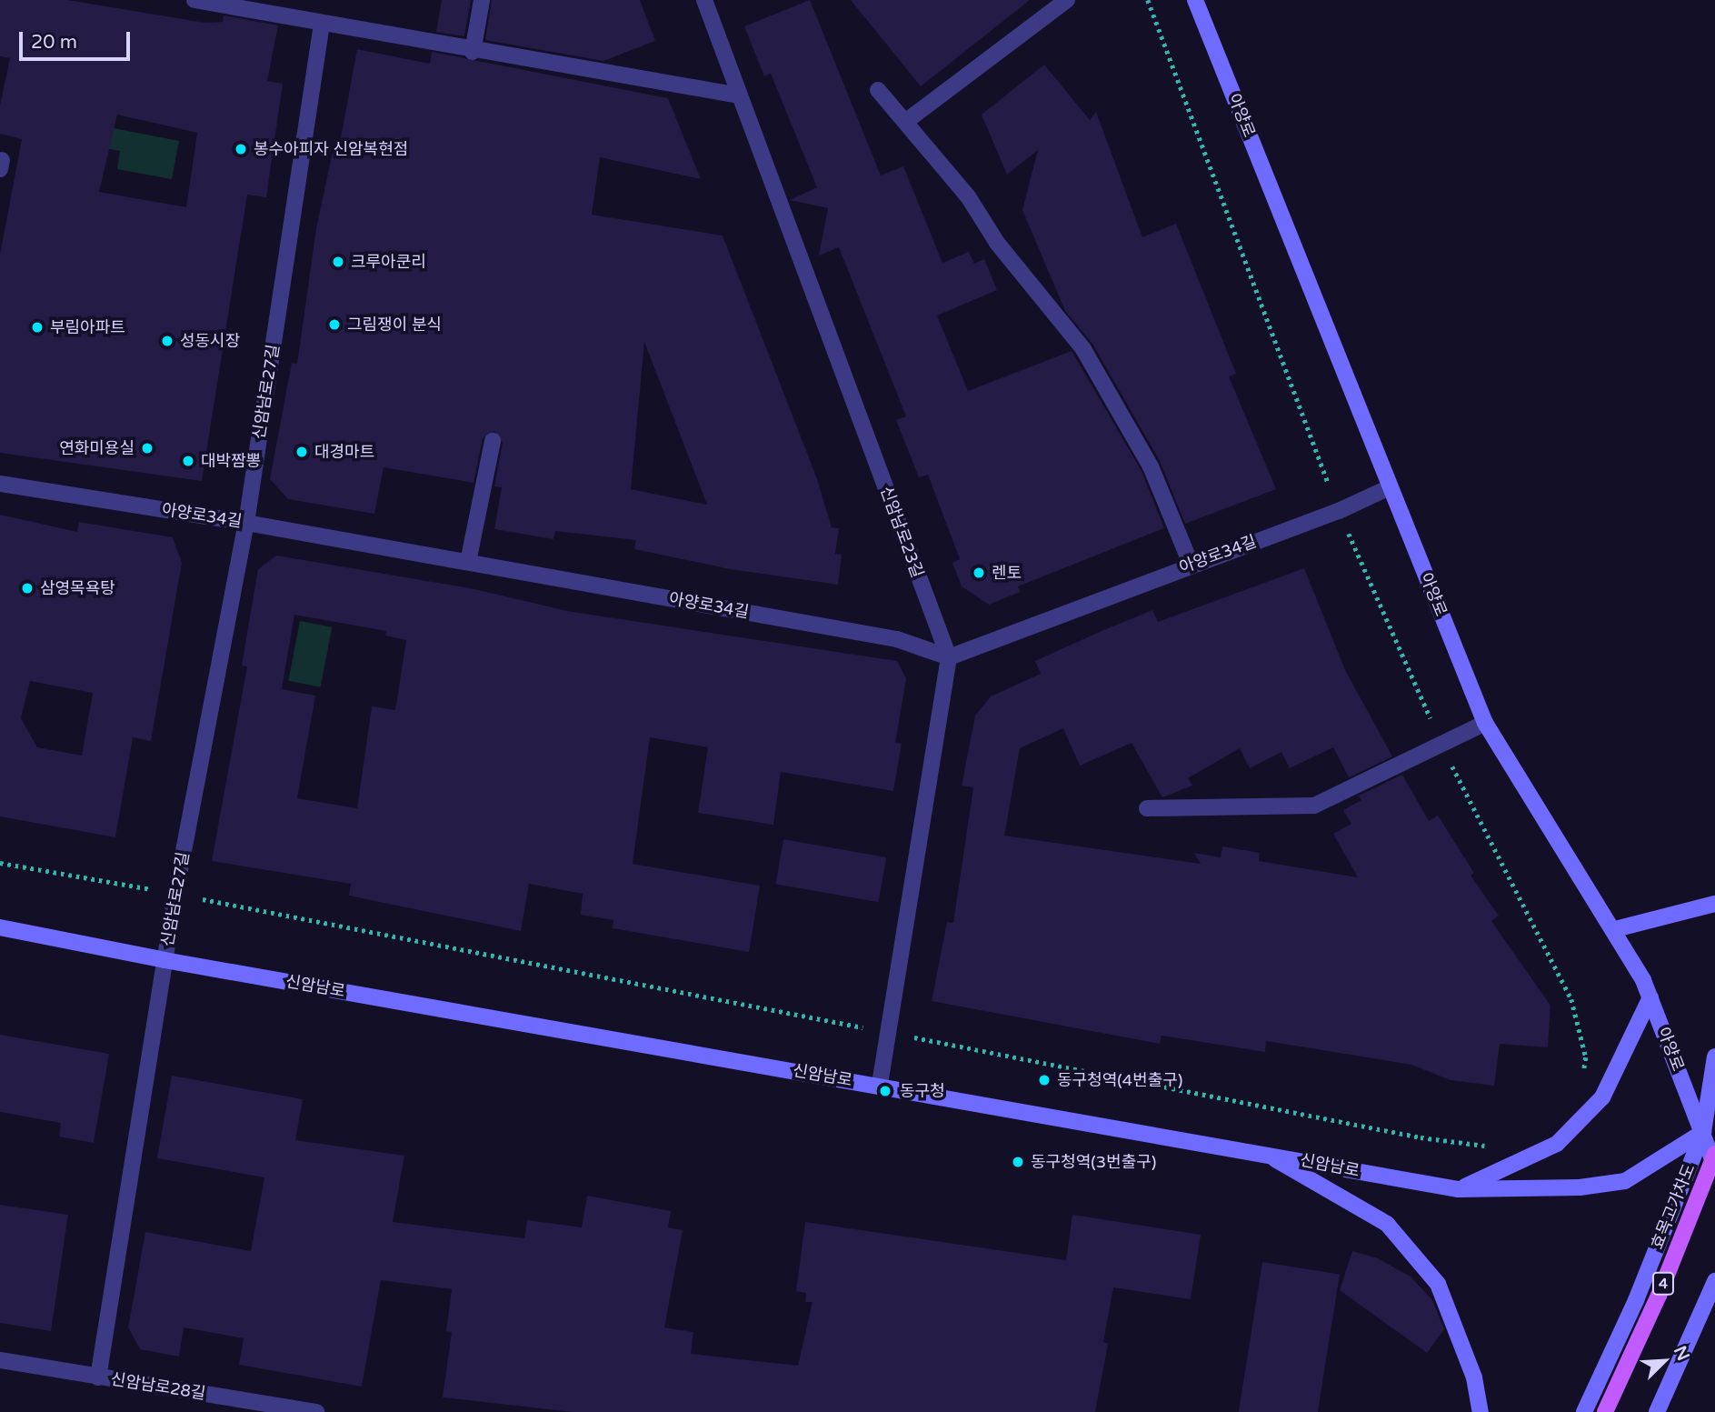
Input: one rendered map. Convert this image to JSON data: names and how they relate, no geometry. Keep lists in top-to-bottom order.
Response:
{
  "streets": {
    "main road": [
      "아양로",
      "신암남로",
      "효목고가차도",
      "4"
    ],
    "street": [
      "신암남로27길",
      "아양로34길",
      "신암남로23길",
      "신암남로28길"
    ]
  },
  "crossings": [
    ["아양로", "아양로34길"],
    ["아양로", "신암남로"],
    ["신암남로27길", "아양로34길"],
    ["신암남로27길", "신암남로"],
    ["신암남로27길", "신암남로28길"],
    ["아양로34길", "신암남로23길"],
    ["신암남로23길", "신암남로"]
  ],
  "places": [
    "봉수아피자 신암복현점",
    "크루아쿤리",
    "그림쟁이 분식",
    "부림아파트",
    "성동시장",
    "연화미용실",
    "대경마트",
    "대박짬뽕",
    "렌토",
    "삼영목욕탕",
    "동구청역(4번출구)",
    "동구청",
    "동구청역(3번출구)"
  ],
  "scale_bar": "20 m",
  "north": "top right"
}
